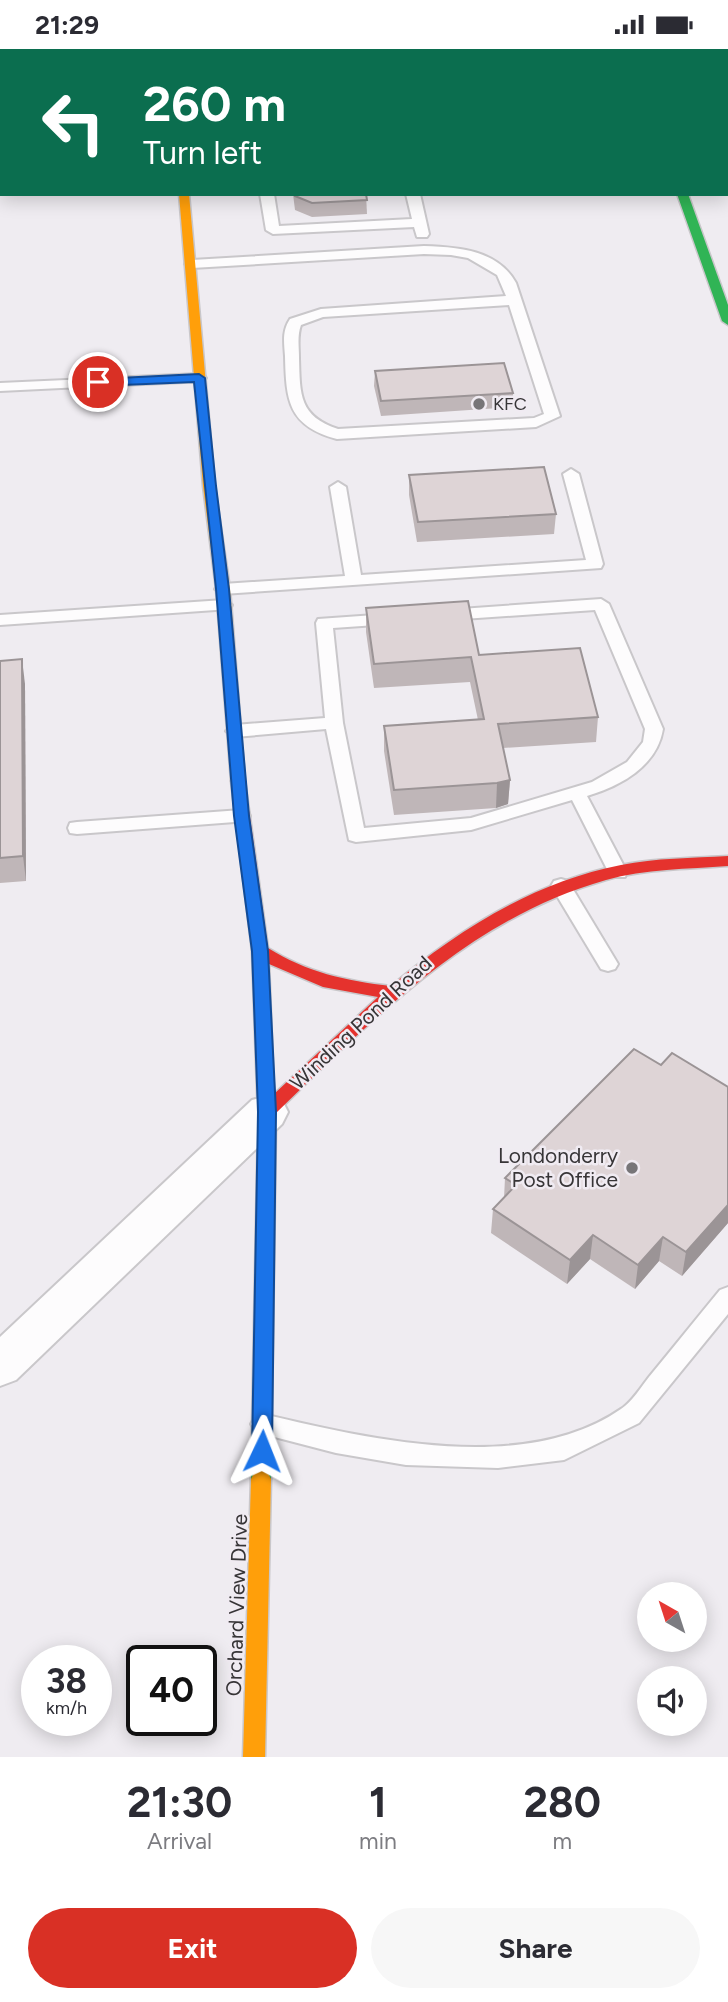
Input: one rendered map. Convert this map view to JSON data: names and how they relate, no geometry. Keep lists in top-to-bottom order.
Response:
{
  "streets": {
    "street": ["Winding Pond Road", "Orchard View Drive"]
  },
  "crossings": [
    ["Winding Pond Road", "Orchard View Drive"]
  ],
  "places": ["KFC", "Londonderry Post Office"],
  "north": "top left",
  "page": {
    "status": "21:29",
    "turn": ["260 m", "Turn left"],
    "speed": "38 km/h",
    "limit": "40",
    "eta": [
      "21:30",
      "Arrival",
      "1",
      "min",
      "280",
      "m"
    ],
    "buttons": ["Exit", "Share"]
  }
}
